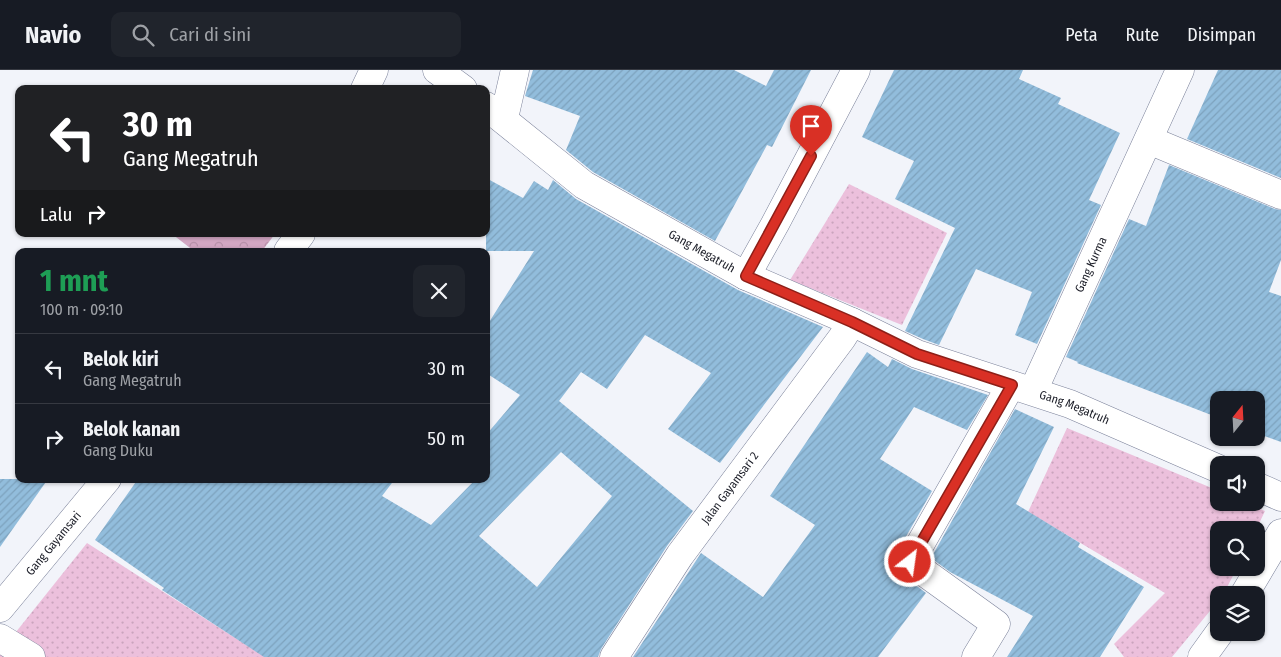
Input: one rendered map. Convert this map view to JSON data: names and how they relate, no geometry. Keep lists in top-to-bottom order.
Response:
{
  "streets": {
    "street": [
      "Gang Megatruh",
      "Gang Kurma",
      "Jalan Gayamsari 2",
      "Gang Gayamsari"
    ]
  },
  "crossings": [
    ["Gang Megatruh", "Gang Kurma"],
    ["Gang Megatruh", "Jalan Gayamsari 2"]
  ],
  "north": "top",
  "page": {
    "header": "Navio",
    "search": "Cari di sini",
    "nav": ["Peta", "Rute", "Disimpan"],
    "turn": ["30 m", "Gang Megatruh"],
    "then": "Lalu",
    "heading": ["1 mnt", "100 m · 09:10"],
    "list": [
      {
        "name": "Belok kiri",
        "note": "Gang Megatruh",
        "value": "30 m"
      },
      {
        "name": "Belok kanan",
        "note": "Gang Duku",
        "value": "50 m"
      }
    ]
  }
}
